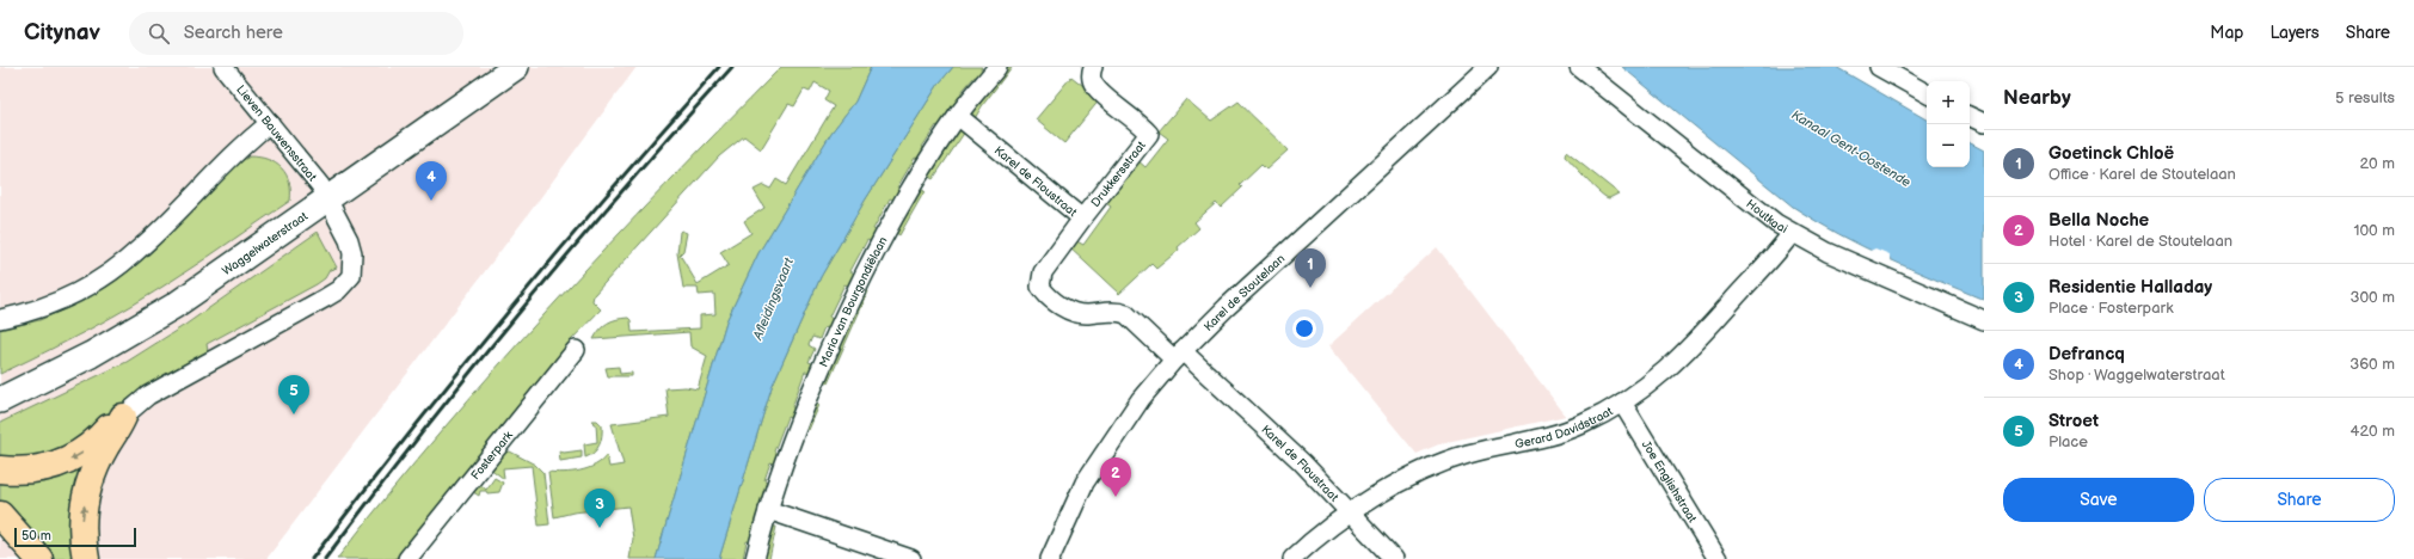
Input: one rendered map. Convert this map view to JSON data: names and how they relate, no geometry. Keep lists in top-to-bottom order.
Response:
{
  "streets": {
    "main road": ["Waggelwaterstraat"],
    "street": [
      "Lieven Bauwensstraat",
      "Drukkersstraat",
      "Karel de Floustraat",
      "Houtkaai",
      "Karel de Stoutelaan",
      "Maria van Bourgondiëlaan",
      "Gerard Davidstraat",
      "Fosterpark",
      "Joe Englishstraat"
    ]
  },
  "crossings": [
    ["Lieven Bauwensstraat", "Waggelwaterstraat"],
    ["Drukkersstraat", "Karel de Floustraat"],
    ["Karel de Floustraat", "Karel de Stoutelaan"],
    ["Karel de Floustraat", "Maria van Bourgondiëlaan"],
    ["Karel de Floustraat", "Gerard Davidstraat"],
    ["Houtkaai", "Gerard Davidstraat"],
    ["Gerard Davidstraat", "Joe Englishstraat"]
  ],
  "water": ["Kanaal Gent-Oostende", "Afleidingsvaart"],
  "scale_bar": "50 m",
  "page": {
    "header": "Citynav",
    "search": "Search here",
    "nav": ["Map", "Layers", "Share"],
    "heading": ["Nearby", "5 results"],
    "map_buttons": ["+", "−"],
    "list": [
      {
        "mark": "1",
        "name": "Goetinck Chloë",
        "note": "Office · Karel de Stoutelaan",
        "value": "20 m"
      },
      {
        "mark": "2",
        "name": "Bella Noche",
        "note": "Hotel · Karel de Stoutelaan",
        "value": "100 m"
      },
      {
        "mark": "3",
        "name": "Residentie Halladay",
        "note": "Place · Fosterpark",
        "value": "300 m"
      },
      {
        "mark": "4",
        "name": "Defrancq",
        "note": "Shop · Waggelwaterstraat",
        "value": "360 m"
      },
      {
        "mark": "5",
        "name": "Stroet",
        "note": "Place",
        "value": "420 m"
      }
    ],
    "pins": [
      "4",
      "1",
      "5",
      "2",
      "3"
    ],
    "buttons": ["Save", "Share"],
    "scale": "50 m"
  }
}
